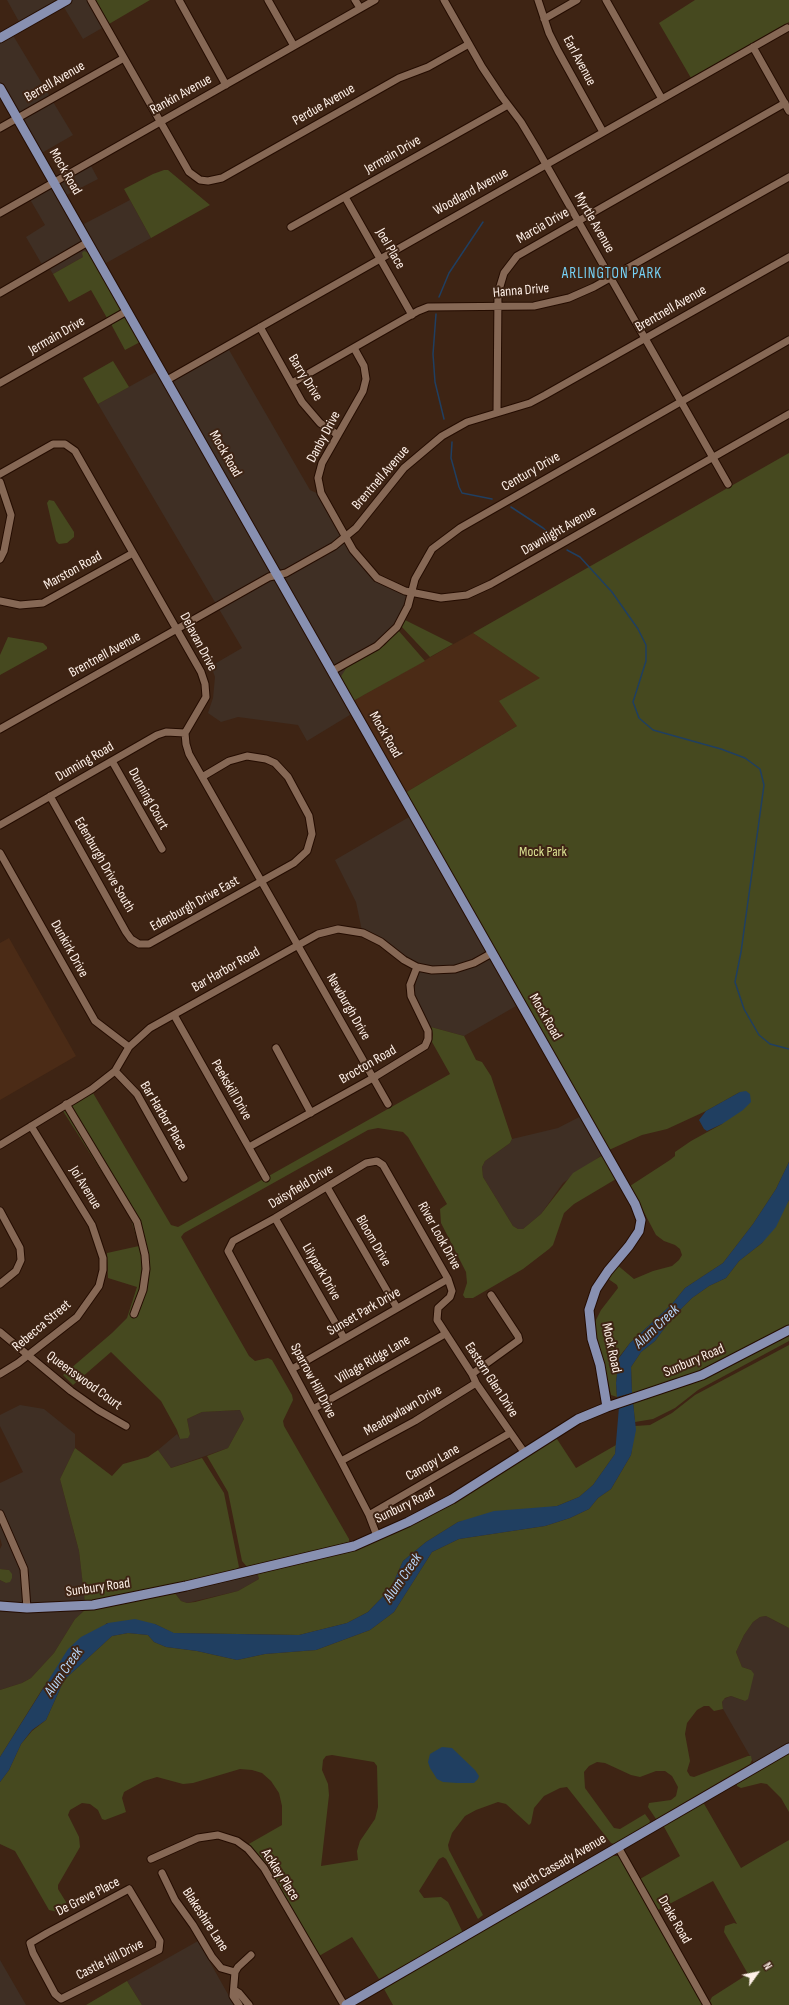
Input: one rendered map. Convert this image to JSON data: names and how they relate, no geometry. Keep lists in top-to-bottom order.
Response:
{
  "streets": {
    "main road": ["Mock Road", "Sunbury Road", "North Cassady Avenue"],
    "street": [
      "Earl Avenue",
      "Berrell Avenue",
      "Rankin Avenue",
      "Perdue Avenue",
      "Jermain Drive",
      "Woodland Avenue",
      "Myrtle Avenue",
      "Marcia Drive",
      "Joel Place",
      "Hanna Drive",
      "Brentnell Avenue",
      "Barry Drive",
      "Danby Drive",
      "Century Drive",
      "Dawnlight Avenue",
      "Marston Road",
      "Delavan Drive",
      "Dunning Road",
      "Dunning Court",
      "Edenburgh Drive South",
      "Edenburgh Drive East",
      "Dunkirk Drive",
      "Bar Harbor Road",
      "Newburgh Drive",
      "Brocton Road",
      "Peekskill Drive",
      "Bar Harbor Place",
      "Daisyfield Drive",
      "Joi Avenue",
      "River Look Drive",
      "Bloom Drive",
      "Lilypark Drive",
      "Sunset Park Drive",
      "Rebecca Street",
      "Village Ridge Lane",
      "Eastern Glen Drive",
      "Queenswood Court",
      "Sparrow Hill Drive",
      "Meadowlawn Drive",
      "Canopy Lane",
      "Ackley Place",
      "De Greve Place",
      "Blakeshire Lane",
      "Drake Road",
      "Castle Hill Drive"
    ]
  },
  "crossings": [
    ["Earl Avenue", "Woodland Avenue"],
    ["Berrell Avenue", "Mock Road"],
    ["Rankin Avenue", "Perdue Avenue"],
    ["Rankin Avenue", "Mock Road"],
    ["Perdue Avenue", "Myrtle Avenue"],
    ["Jermain Drive", "Mock Road"],
    ["Jermain Drive", "Myrtle Avenue"],
    ["Jermain Drive", "Joel Place"],
    ["Mock Road", "Woodland Avenue"],
    ["Mock Road", "Brentnell Avenue"],
    ["Mock Road", "Century Drive"],
    ["Mock Road", "Bar Harbor Road"],
    ["Mock Road", "Sunbury Road"],
    ["Woodland Avenue", "Myrtle Avenue"],
    ["Woodland Avenue", "Joel Place"],
    ["Woodland Avenue", "Barry Drive"],
    ["Myrtle Avenue", "Marcia Drive"],
    ["Myrtle Avenue", "Hanna Drive"],
    ["Myrtle Avenue", "Brentnell Avenue"],
    ["Myrtle Avenue", "Century Drive"],
    ["Myrtle Avenue", "Dawnlight Avenue"],
    ["Marcia Drive", "Hanna Drive"],
    ["Marcia Drive", "Brentnell Avenue"],
    ["Joel Place", "Hanna Drive"],
    ["Hanna Drive", "Barry Drive"],
    ["Hanna Drive", "Danby Drive"],
    ["Brentnell Avenue", "Danby Drive"],
    ["Brentnell Avenue", "Dawnlight Avenue"],
    ["Brentnell Avenue", "Delavan Drive"],
    ["Barry Drive", "Danby Drive"],
    ["Danby Drive", "Dawnlight Avenue"],
    ["Century Drive", "Dawnlight Avenue"],
    ["Marston Road", "Delavan Drive"],
    ["Delavan Drive", "Dunning Road"],
    ["Dunning Road", "Dunning Court"],
    ["Dunning Road", "Edenburgh Drive South"],
    ["Edenburgh Drive South", "Edenburgh Drive East"],
    ["Dunkirk Drive", "Bar Harbor Road"],
    ["Bar Harbor Road", "Newburgh Drive"],
    ["Bar Harbor Road", "Brocton Road"],
    ["Bar Harbor Road", "Peekskill Drive"],
    ["Bar Harbor Road", "Bar Harbor Place"],
    ["Bar Harbor Road", "Joi Avenue"],
    ["Newburgh Drive", "Brocton Road"],
    ["Brocton Road", "Peekskill Drive"],
    ["Daisyfield Drive", "River Look Drive"],
    ["Daisyfield Drive", "Bloom Drive"],
    ["Daisyfield Drive", "Lilypark Drive"],
    ["Daisyfield Drive", "Sparrow Hill Drive"],
    ["Joi Avenue", "Rebecca Street"],
    ["River Look Drive", "Sunset Park Drive"],
    ["River Look Drive", "Eastern Glen Drive"],
    ["Bloom Drive", "Sunset Park Drive"],
    ["Lilypark Drive", "Sunset Park Drive"],
    ["Sunset Park Drive", "Sparrow Hill Drive"],
    ["Rebecca Street", "Queenswood Court"],
    ["Village Ridge Lane", "Eastern Glen Drive"],
    ["Village Ridge Lane", "Sparrow Hill Drive"],
    ["Sunbury Road", "Eastern Glen Drive"],
    ["Sunbury Road", "Sparrow Hill Drive"],
    ["Eastern Glen Drive", "Meadowlawn Drive"],
    ["Eastern Glen Drive", "Canopy Lane"],
    ["Sparrow Hill Drive", "Meadowlawn Drive"],
    ["Sparrow Hill Drive", "Canopy Lane"],
    ["North Cassady Avenue", "Ackley Place"],
    ["North Cassady Avenue", "Drake Road"],
    ["De Greve Place", "Castle Hill Drive"]
  ],
  "districts": ["ARLINGTON PARK"],
  "water": ["Alum Creek"],
  "parks": ["Mock Park"],
  "north": "top right"
}
